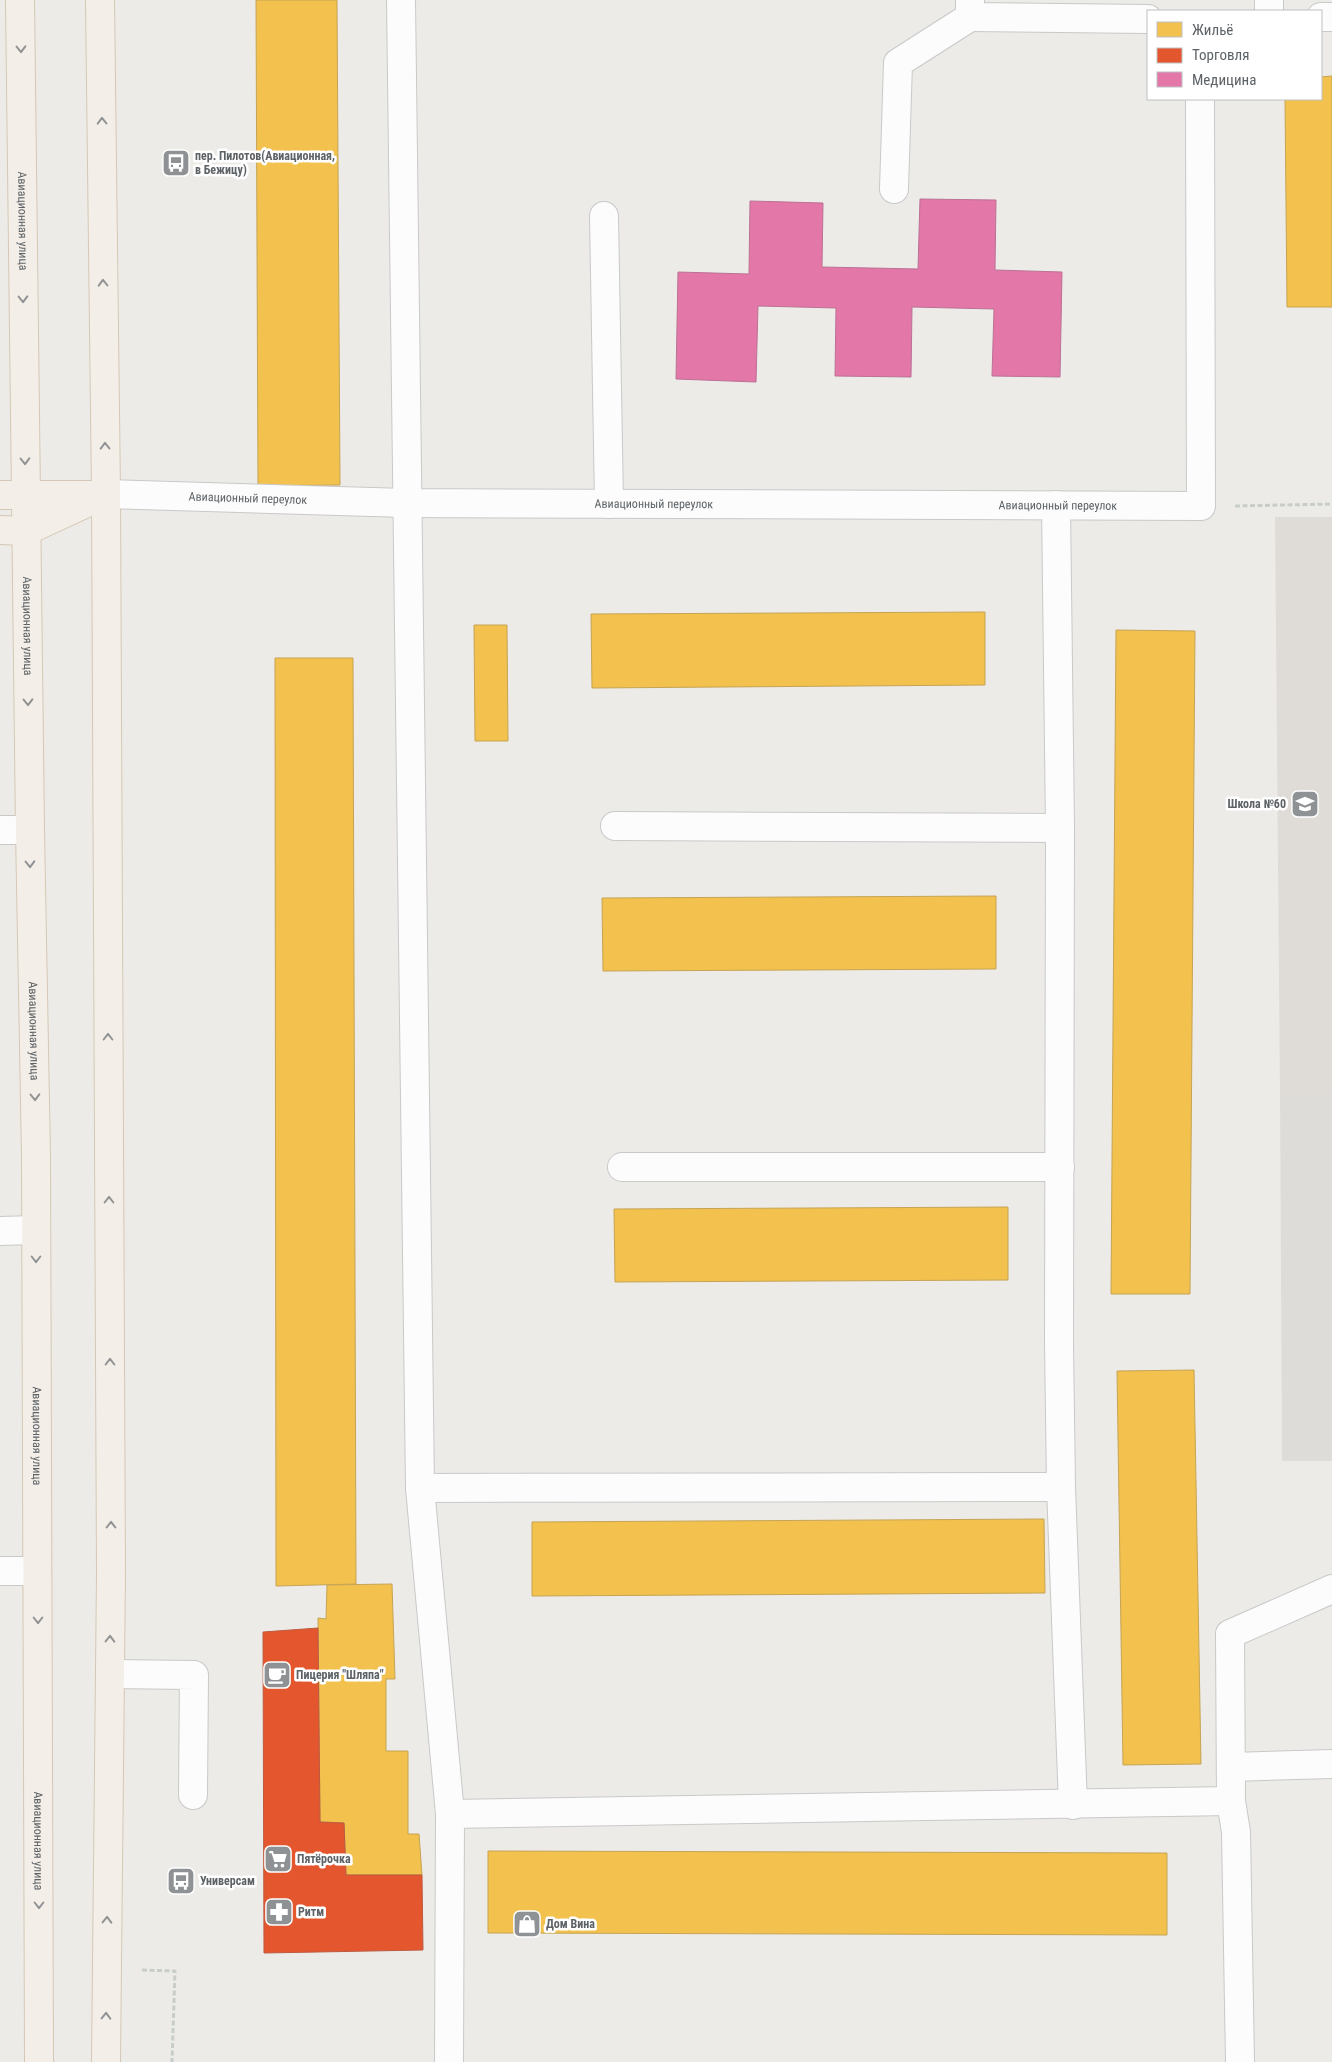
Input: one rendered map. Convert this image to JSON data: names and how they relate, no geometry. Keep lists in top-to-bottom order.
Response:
{
  "streets": {
    "main road": ["Авиационная улица"],
    "street": ["Авиационный переулок"]
  },
  "places": {
    "bus stop": ["пер. Пилотов(Авиационная, в Бежицу)", "Универсам"],
    "school or university": ["Школа №60"],
    "cafe": ["Пицерия \"Шляпа\""],
    "supermarket": ["Пятёрочка"],
    "pharmacy": ["Ритм"],
    "shop": ["Дом Вина"]
  },
  "legend": ["Жильё", "Торговля", "Медицина"]
}
